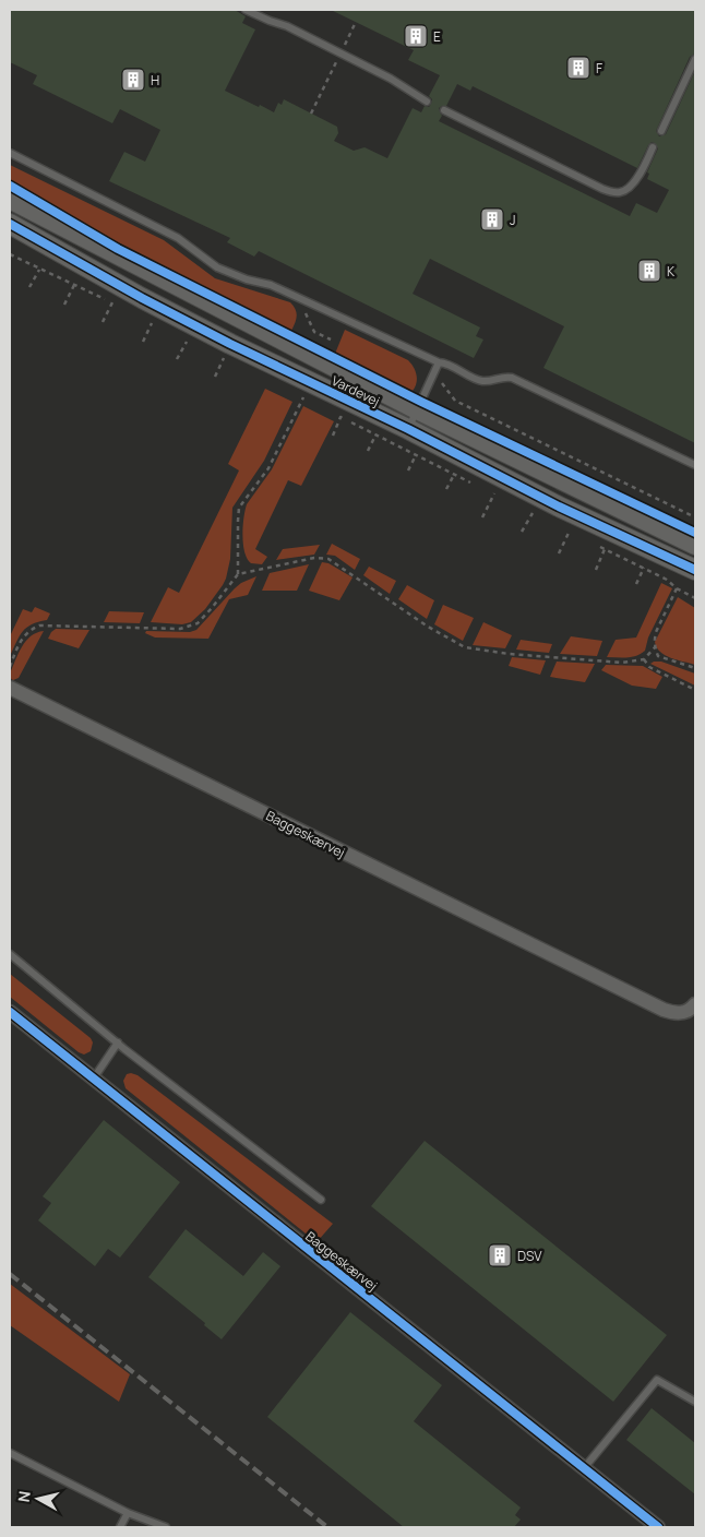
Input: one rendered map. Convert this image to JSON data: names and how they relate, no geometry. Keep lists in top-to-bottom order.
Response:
{
  "streets": {
    "street": ["Vardevej", "Baggeskærvej"]
  },
  "places": {
    "building": [
      "E",
      "F",
      "H",
      "J",
      "K",
      "DSV"
    ]
  },
  "north": "left"
}
